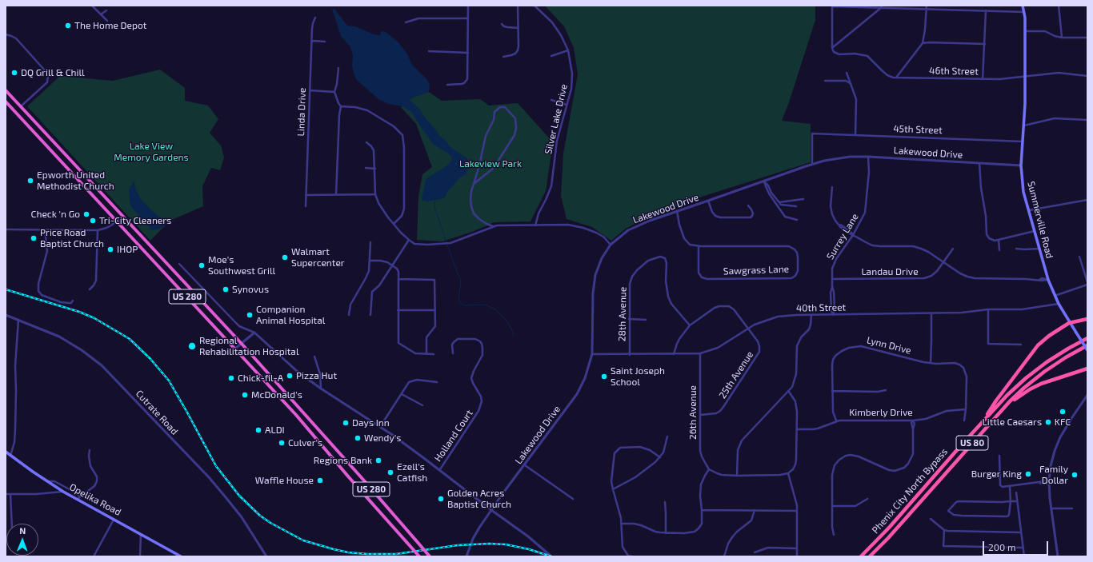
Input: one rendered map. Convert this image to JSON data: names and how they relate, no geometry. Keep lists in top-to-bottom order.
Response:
{
  "streets": {
    "highway": ["US 280", "US 80", "Phenix City North Bypass"],
    "main road": ["Summerville Road", "Opelika Road"],
    "street": [
      "46th Street",
      "Linda Drive",
      "Silver Lake Drive",
      "45th Street",
      "Lakewood Drive",
      "Surrey Lane",
      "Sawgrass Lane",
      "Landau Drive",
      "40th Street",
      "28th Avenue",
      "Lynn Drive",
      "25th Avenue",
      "Cutrate Road",
      "26th Avenue",
      "Kimberly Drive",
      "Holland Court"
    ]
  },
  "crossings": [
    ["46th Street", "Summerville Road"],
    ["45th Street", "Lakewood Drive"],
    ["45th Street", "Summerville Road"],
    ["Lakewood Drive", "Summerville Road"],
    ["Lakewood Drive", "Surrey Lane"],
    ["Lakewood Drive", "Sawgrass Lane"],
    ["Lakewood Drive", "40th Street"],
    ["Summerville Road", "40th Street"],
    ["Surrey Lane", "Landau Drive"],
    ["Surrey Lane", "40th Street"],
    ["40th Street", "28th Avenue"],
    ["40th Street", "25th Avenue"],
    ["40th Street", "26th Avenue"],
    ["28th Avenue", "25th Avenue"],
    ["Lynn Drive", "Kimberly Drive"],
    ["25th Avenue", "26th Avenue"]
  ],
  "parks": ["Lake View Memory Gardens", "Lakeview Park"],
  "places": [
    "The Home Depot",
    "DQ Grill & Chill",
    "Epworth United Methodist Church",
    "Check 'n Go",
    "Tri-City Cleaners",
    "Price Road Baptist Church",
    "IHOP",
    "Walmart Supercenter",
    "Moe's Southwest Grill",
    "Synovus",
    "Companion Animal Hospital",
    "Regional Rehabilitation Hospital",
    "Pizza Hut",
    "Saint Joseph School",
    "Chick-fil-A",
    "McDonald's",
    "KFC",
    "Little Caesars",
    "Days Inn",
    "ALDI",
    "Wendy's",
    "Culver's",
    "Regions Bank",
    "Ezell's Catfish",
    "Burger King",
    "Family Dollar",
    "Waffle House",
    "Golden Acres Baptist Church"
  ],
  "scale_bar": "200 m",
  "north": "top"
}
